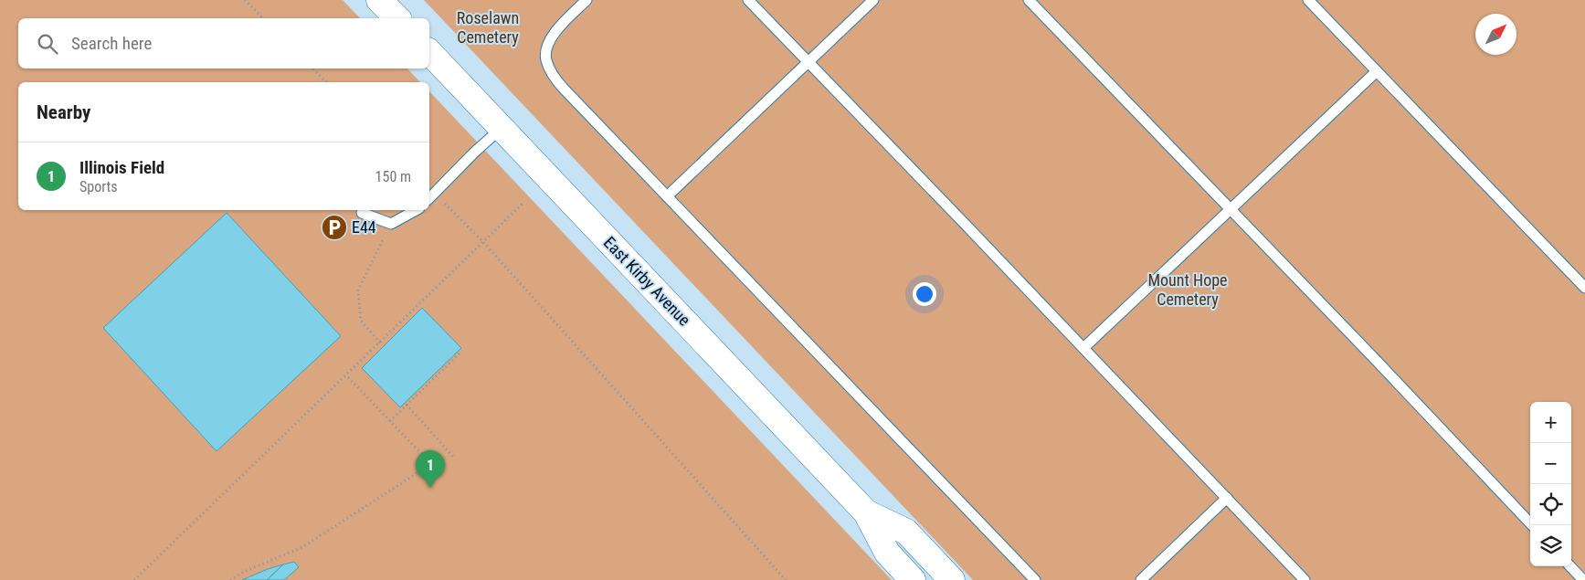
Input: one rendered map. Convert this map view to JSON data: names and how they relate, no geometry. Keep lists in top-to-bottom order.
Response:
{
  "streets": {
    "main road": ["East Kirby Avenue"]
  },
  "parks": ["Roselawn Cemetery", "Mount Hope Cemetery"],
  "places": {
    "parking": ["E44"]
  },
  "north": "top right",
  "page": {
    "search": "Search here",
    "heading": "Nearby",
    "list": [
      {
        "mark": "1",
        "name": "Illinois Field",
        "note": "Sports",
        "value": "150 m"
      }
    ],
    "map_buttons": ["+", "−"],
    "pins": "1"
  }
}
